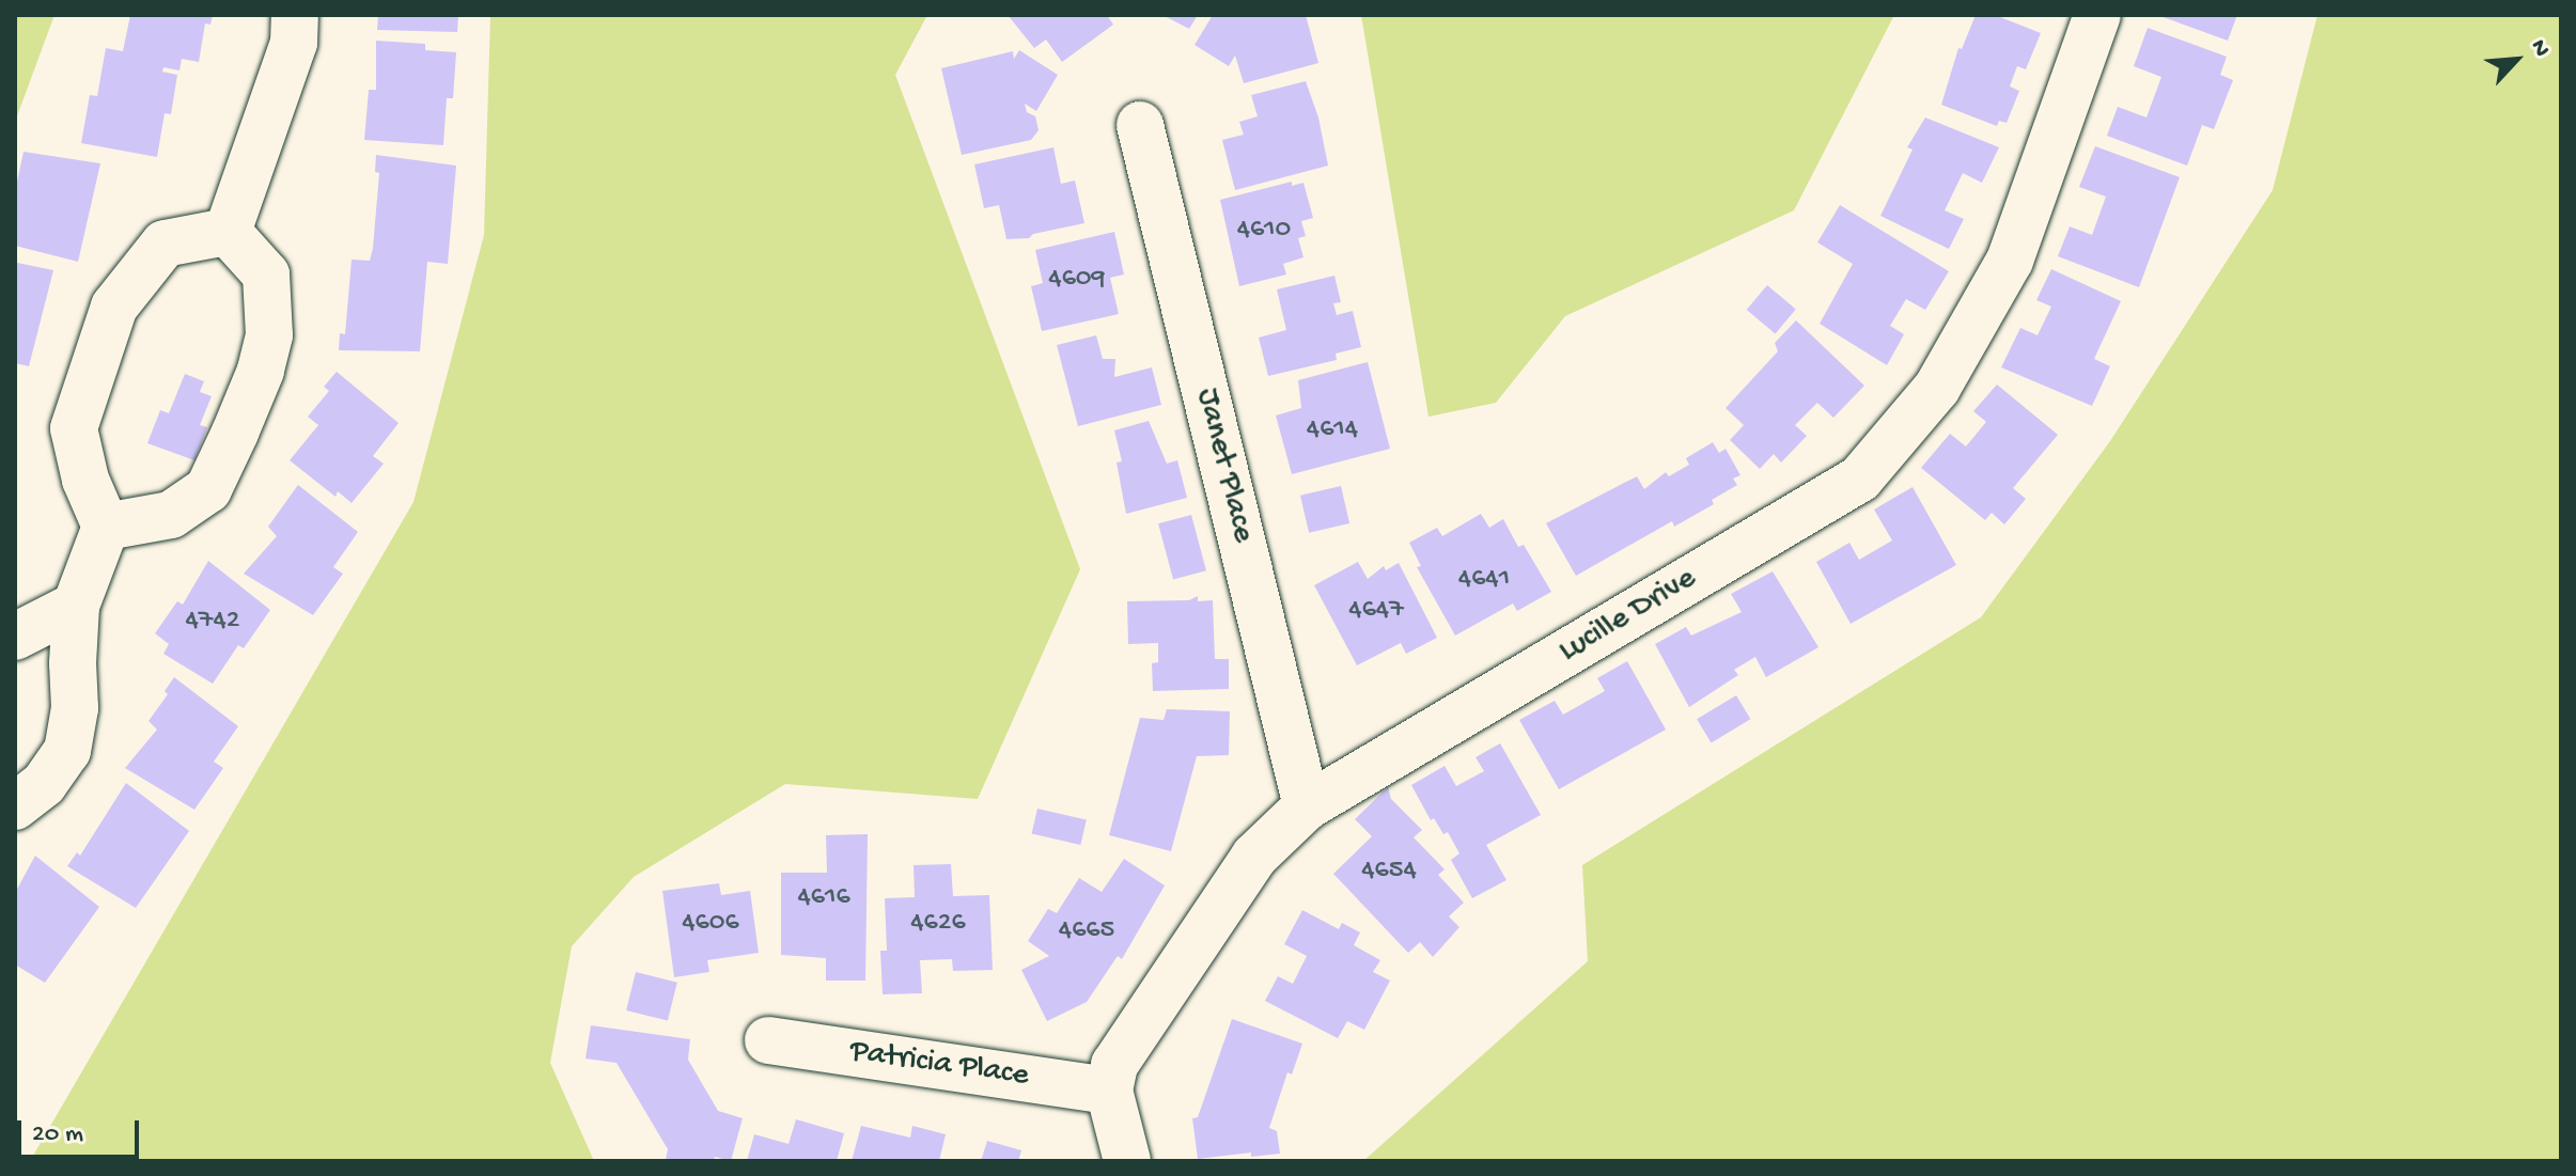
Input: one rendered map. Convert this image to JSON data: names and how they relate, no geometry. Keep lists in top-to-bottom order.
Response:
{
  "streets": {
    "street": ["Janet Place", "Lucille Drive", "Patricia Place"]
  },
  "crossings": [
    ["Janet Place", "Lucille Drive"],
    ["Lucille Drive", "Patricia Place"]
  ],
  "house_numbers": [
    "4610",
    "4609",
    "4614",
    "4641",
    "4647",
    "4742",
    "4654",
    "4616",
    "4606",
    "4626",
    "4665"
  ],
  "scale_bar": "20 m",
  "north": "top right"
}
